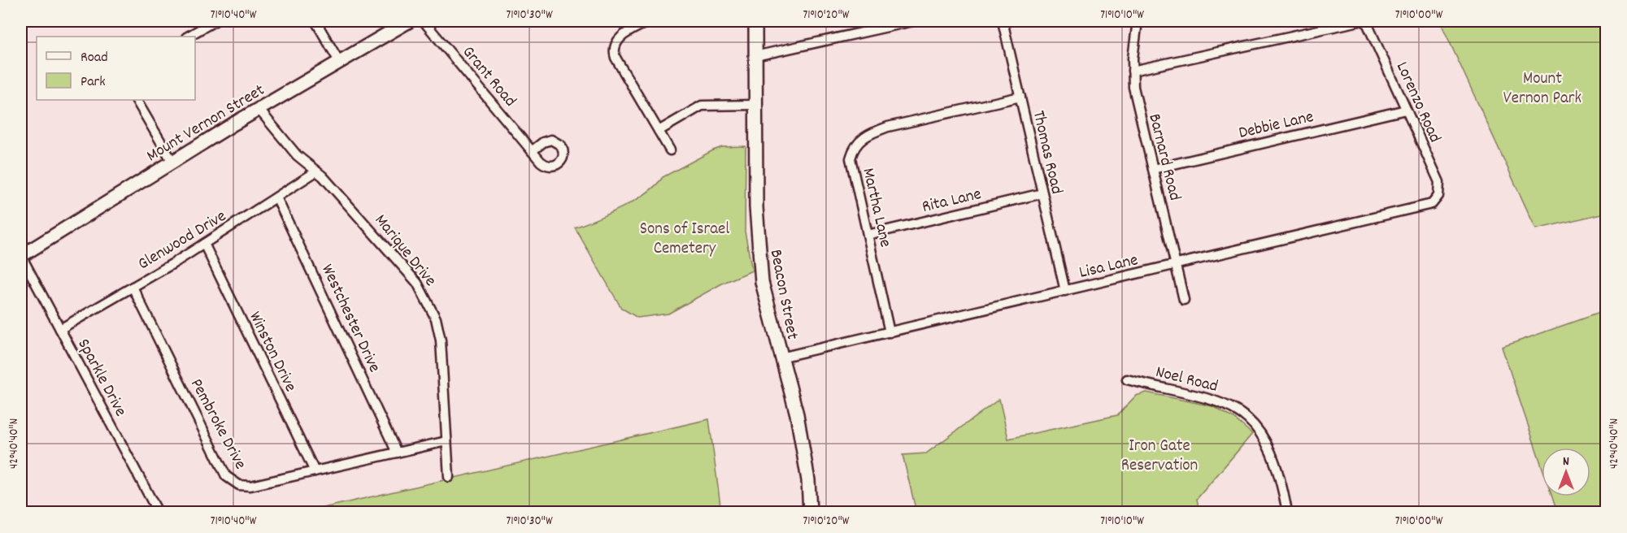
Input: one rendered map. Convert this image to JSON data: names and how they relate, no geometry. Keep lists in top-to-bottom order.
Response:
{
  "streets": {
    "main road": ["Mount Vernon Street", "Beacon Street"],
    "street": [
      "Grant Road",
      "Lorenzo Road",
      "Debbie Lane",
      "Thomas Road",
      "Barnard Road",
      "Rita Lane",
      "Martha Lane",
      "Glenwood Drive",
      "Marique Drive",
      "Lisa Lane",
      "Westchester Drive",
      "Winston Drive",
      "Sparkle Drive",
      "Noel Road",
      "Pembroke Drive"
    ]
  },
  "crossings": [
    ["Lorenzo Road", "Debbie Lane"],
    ["Lorenzo Road", "Lisa Lane"],
    ["Mount Vernon Street", "Marique Drive"],
    ["Mount Vernon Street", "Sparkle Drive"],
    ["Debbie Lane", "Barnard Road"],
    ["Thomas Road", "Rita Lane"],
    ["Thomas Road", "Martha Lane"],
    ["Thomas Road", "Lisa Lane"],
    ["Barnard Road", "Lisa Lane"],
    ["Rita Lane", "Martha Lane"],
    ["Martha Lane", "Lisa Lane"],
    ["Glenwood Drive", "Marique Drive"],
    ["Glenwood Drive", "Westchester Drive"],
    ["Glenwood Drive", "Winston Drive"],
    ["Glenwood Drive", "Sparkle Drive"],
    ["Glenwood Drive", "Pembroke Drive"],
    ["Marique Drive", "Pembroke Drive"],
    ["Lisa Lane", "Beacon Street"],
    ["Westchester Drive", "Pembroke Drive"],
    ["Winston Drive", "Pembroke Drive"]
  ],
  "parks": ["Mount Vernon Park", "Sons of Israel Cemetery", "Iron Gate Reservation"],
  "legend": ["Road", "Park"],
  "north": "top",
  "coordinates": [
    "71°10'40\"W",
    "71°10'30\"W",
    "71°10'20\"W",
    "71°10'10\"W",
    "71°10'00\"W",
    "42°40'40\"N"
  ]
}
